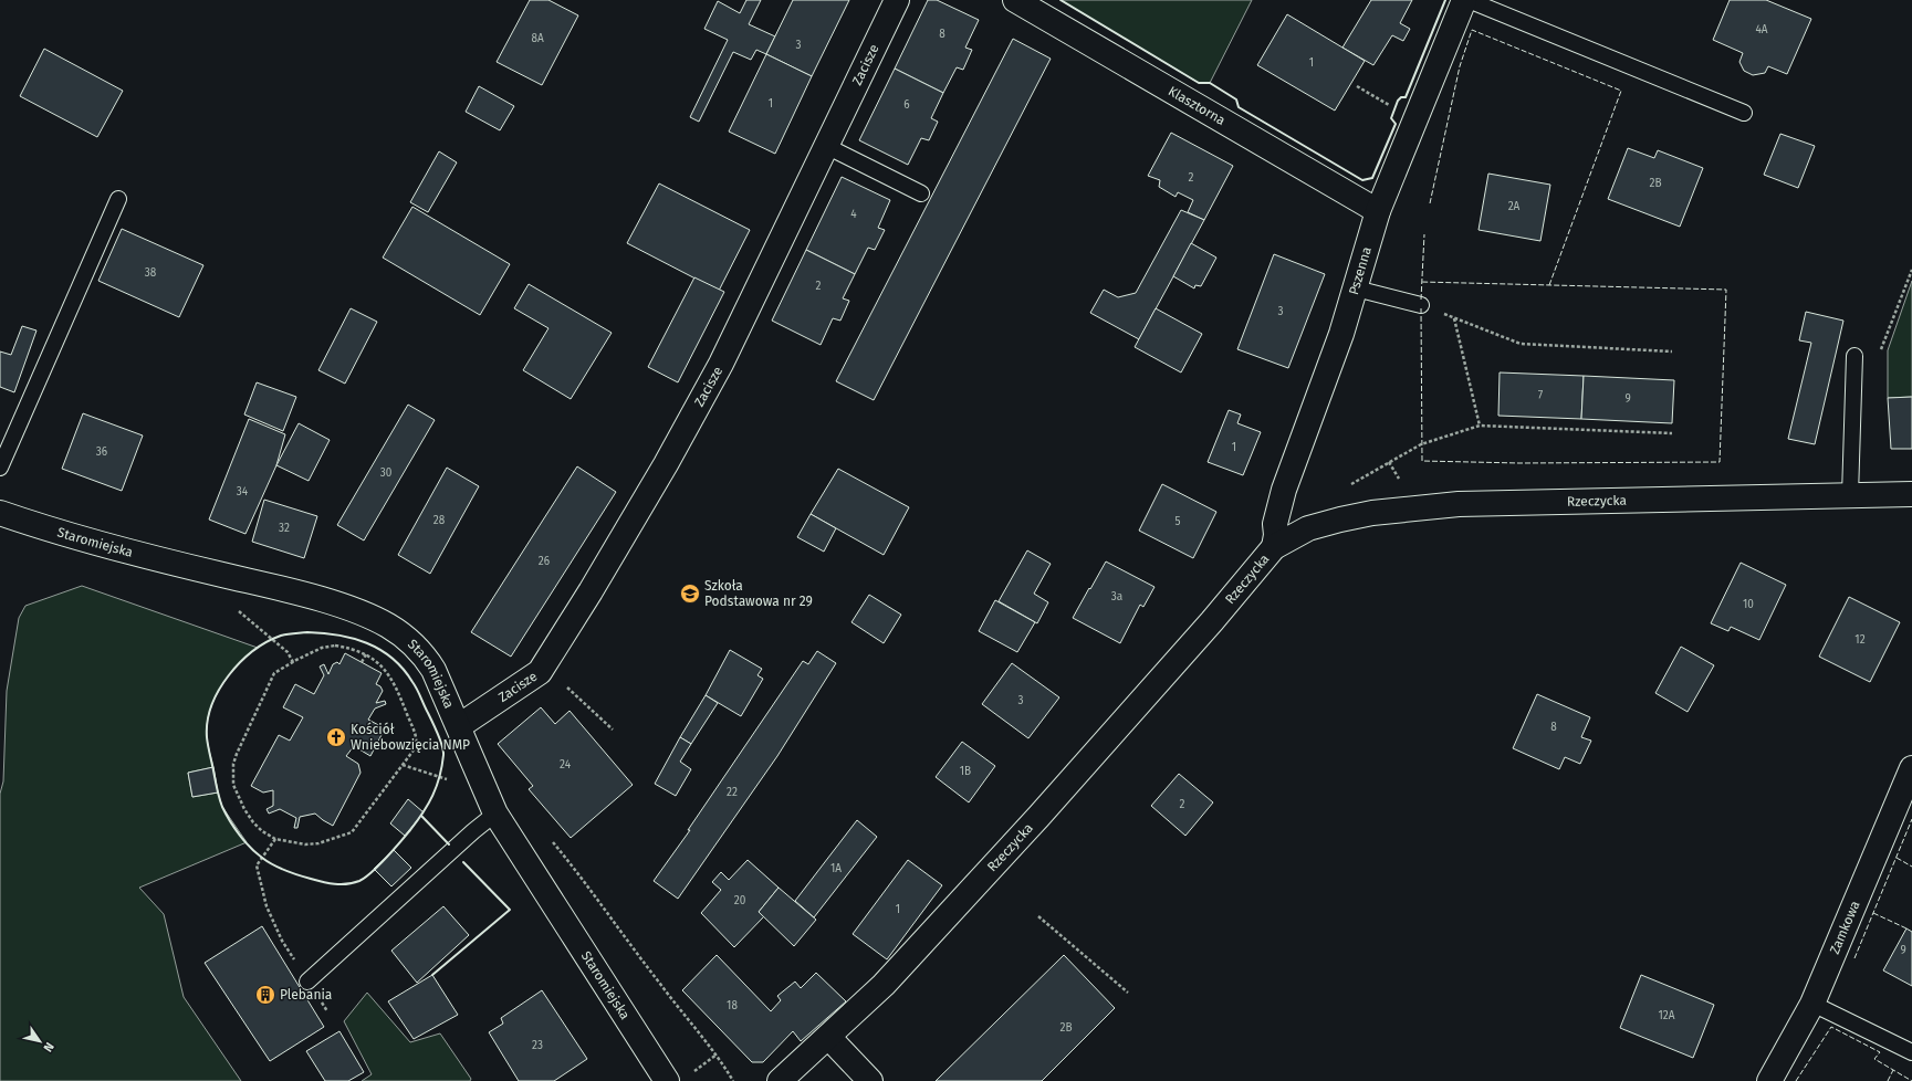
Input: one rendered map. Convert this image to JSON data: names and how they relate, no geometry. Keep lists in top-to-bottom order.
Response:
{
  "streets": {
    "street": [
      "Zacisze",
      "Klasztorna",
      "Pszenna",
      "Rzeczycka",
      "Staromiejska",
      "Zamkowa"
    ]
  },
  "crossings": [
    ["Zacisze", "Staromiejska"],
    ["Klasztorna", "Pszenna"],
    ["Pszenna", "Rzeczycka"]
  ],
  "places": {
    "school or university": ["Szkoła Podstawowa nr 29"],
    "church": ["Kościół Wniebowzięcia NMP"],
    "building": ["Plebania"]
  },
  "house_numbers": [
    "4A",
    "8",
    "8A",
    "3",
    "1",
    "1",
    "6",
    "2",
    "2B",
    "2A",
    "4",
    "38",
    "2",
    "3",
    "7",
    "9",
    "1",
    "36",
    "30",
    "34",
    "28",
    "5",
    "32",
    "26",
    "3a",
    "10",
    "12",
    "3",
    "8",
    "24",
    "1B",
    "22",
    "2",
    "1A",
    "20",
    "1",
    "9",
    "18",
    "12A",
    "2B",
    "23"
  ],
  "north": "bottom right"
}
